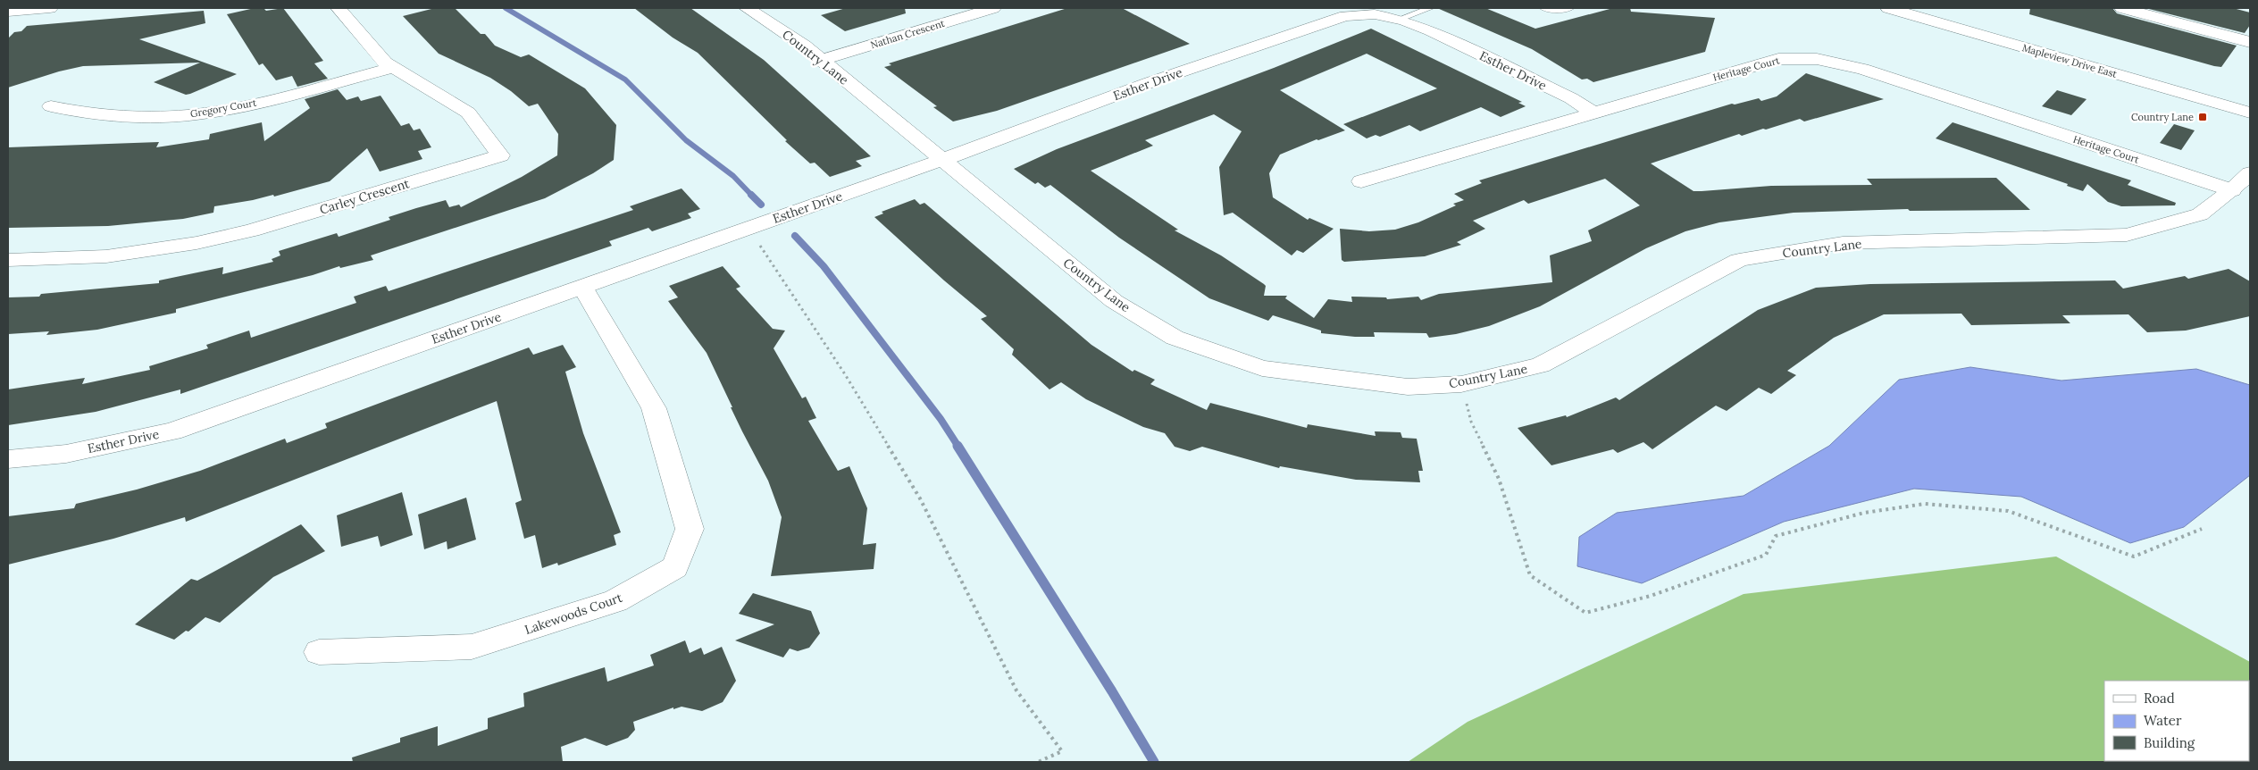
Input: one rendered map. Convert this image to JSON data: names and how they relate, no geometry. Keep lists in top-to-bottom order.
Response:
{
  "streets": {
    "street": [
      "Nathan Crescent",
      "Country Lane",
      "Mapleview Drive East",
      "Heritage Court",
      "Esther Drive",
      "Gregory Court",
      "Carley Crescent",
      "Lakewoods Court"
    ]
  },
  "crossings": [
    ["Nathan Crescent", "Country Lane"],
    ["Country Lane", "Heritage Court"],
    ["Country Lane", "Esther Drive"],
    ["Heritage Court", "Esther Drive"],
    ["Esther Drive", "Lakewoods Court"],
    ["Gregory Court", "Carley Crescent"]
  ],
  "places": {
    "transit": ["Country Lane"]
  },
  "legend": ["Road", "Water", "Building"]
}
